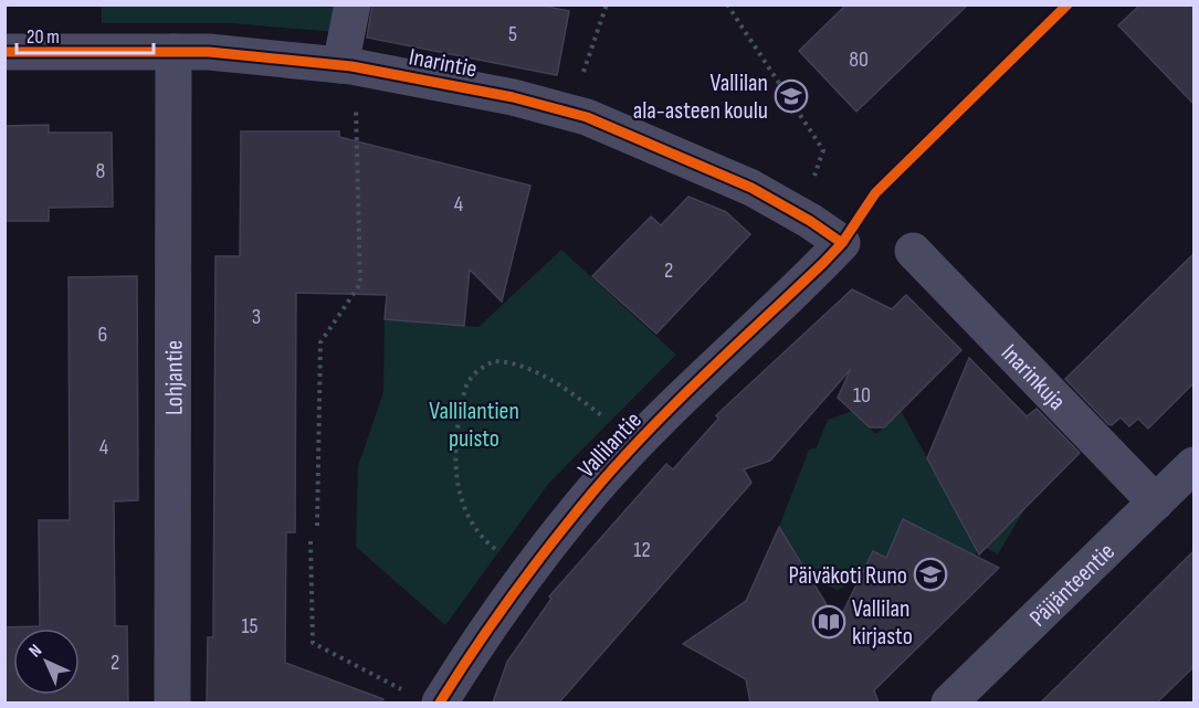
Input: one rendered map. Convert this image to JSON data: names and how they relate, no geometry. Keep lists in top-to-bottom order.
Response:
{
  "streets": {
    "street": [
      "Inarintie",
      "Inarinkuja",
      "Lohjantie",
      "Vallilantie",
      "Päijänteentie"
    ]
  },
  "crossings": [
    ["Inarintie", "Lohjantie"],
    ["Inarintie", "Vallilantie"],
    ["Inarinkuja", "Päijänteentie"]
  ],
  "parks": ["Vallilantien puisto"],
  "places": {
    "school or university": ["Vallilan ala-asteen koulu", "Päiväkoti Runo"],
    "library": ["Vallilan kirjasto"]
  },
  "house_numbers": [
    "5",
    "80",
    "8",
    "4",
    "2",
    "3",
    "6",
    "10",
    "4",
    "12",
    "15",
    "2"
  ],
  "scale_bar": "20 m",
  "north": "top left"
}
